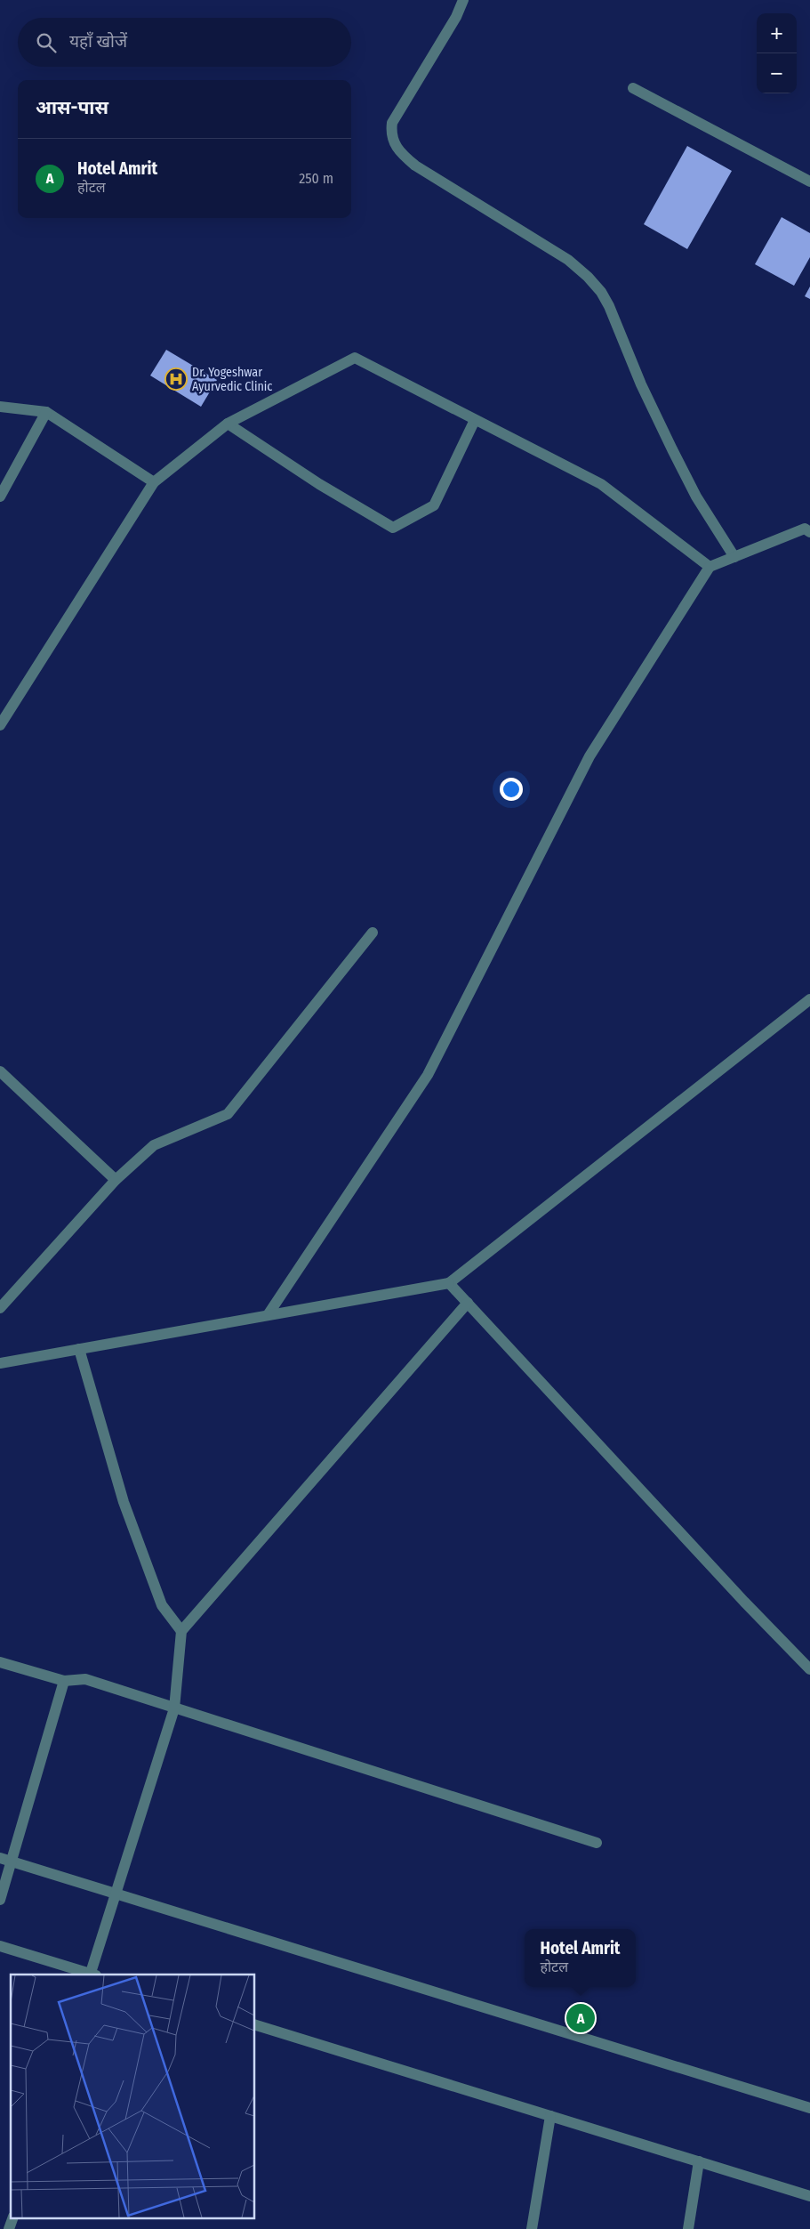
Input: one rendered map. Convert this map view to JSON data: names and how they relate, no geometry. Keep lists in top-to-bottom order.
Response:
{
  "places": {
    "hospital": ["Dr. Yogeshwar Ayurvedic Clinic"]
  },
  "page": {
    "map_buttons": ["+", "−"],
    "search": "यहाँ खोजें",
    "heading": "आस-पास",
    "list": [
      {
        "mark": "A",
        "name": "Hotel Amrit",
        "note": "होटल",
        "value": "250 m"
      }
    ],
    "popup": ["Hotel Amrit", "होटल"],
    "pins": "A"
  }
}
